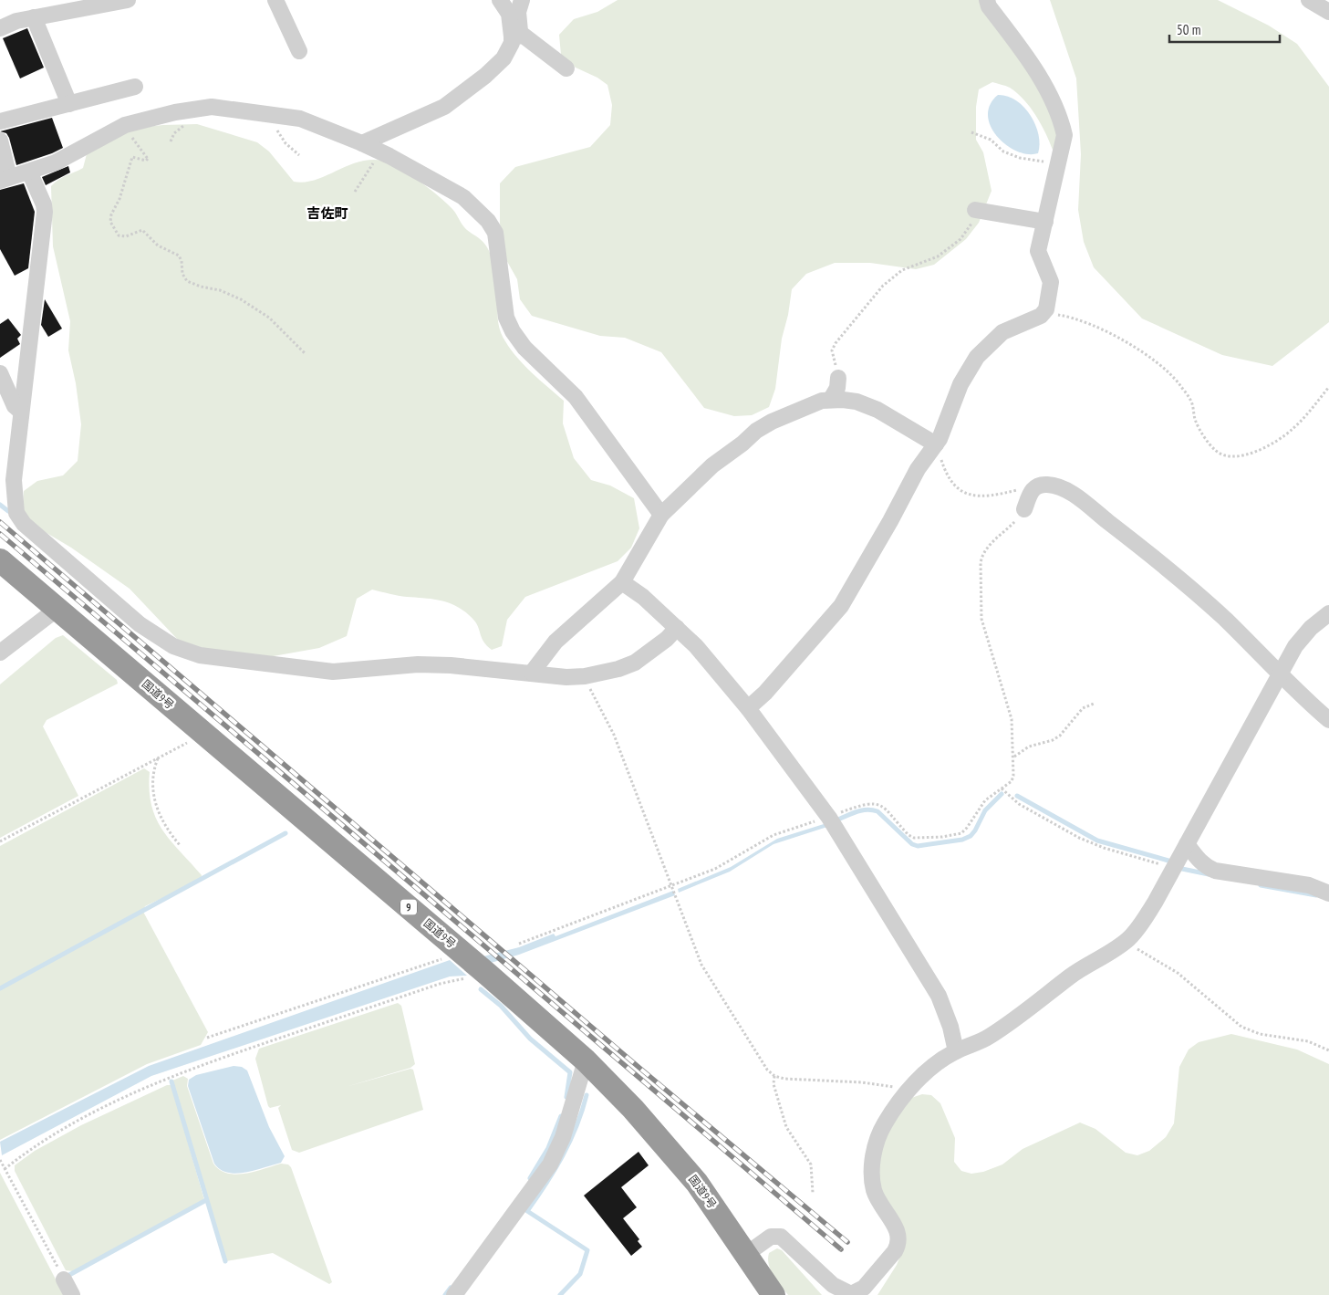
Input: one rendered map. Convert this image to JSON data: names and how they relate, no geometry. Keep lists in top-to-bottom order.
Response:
{
  "streets": {
    "highway": ["国道9号", "9"]
  },
  "districts": ["吉佐町"],
  "scale_bar": "50 m"
}
